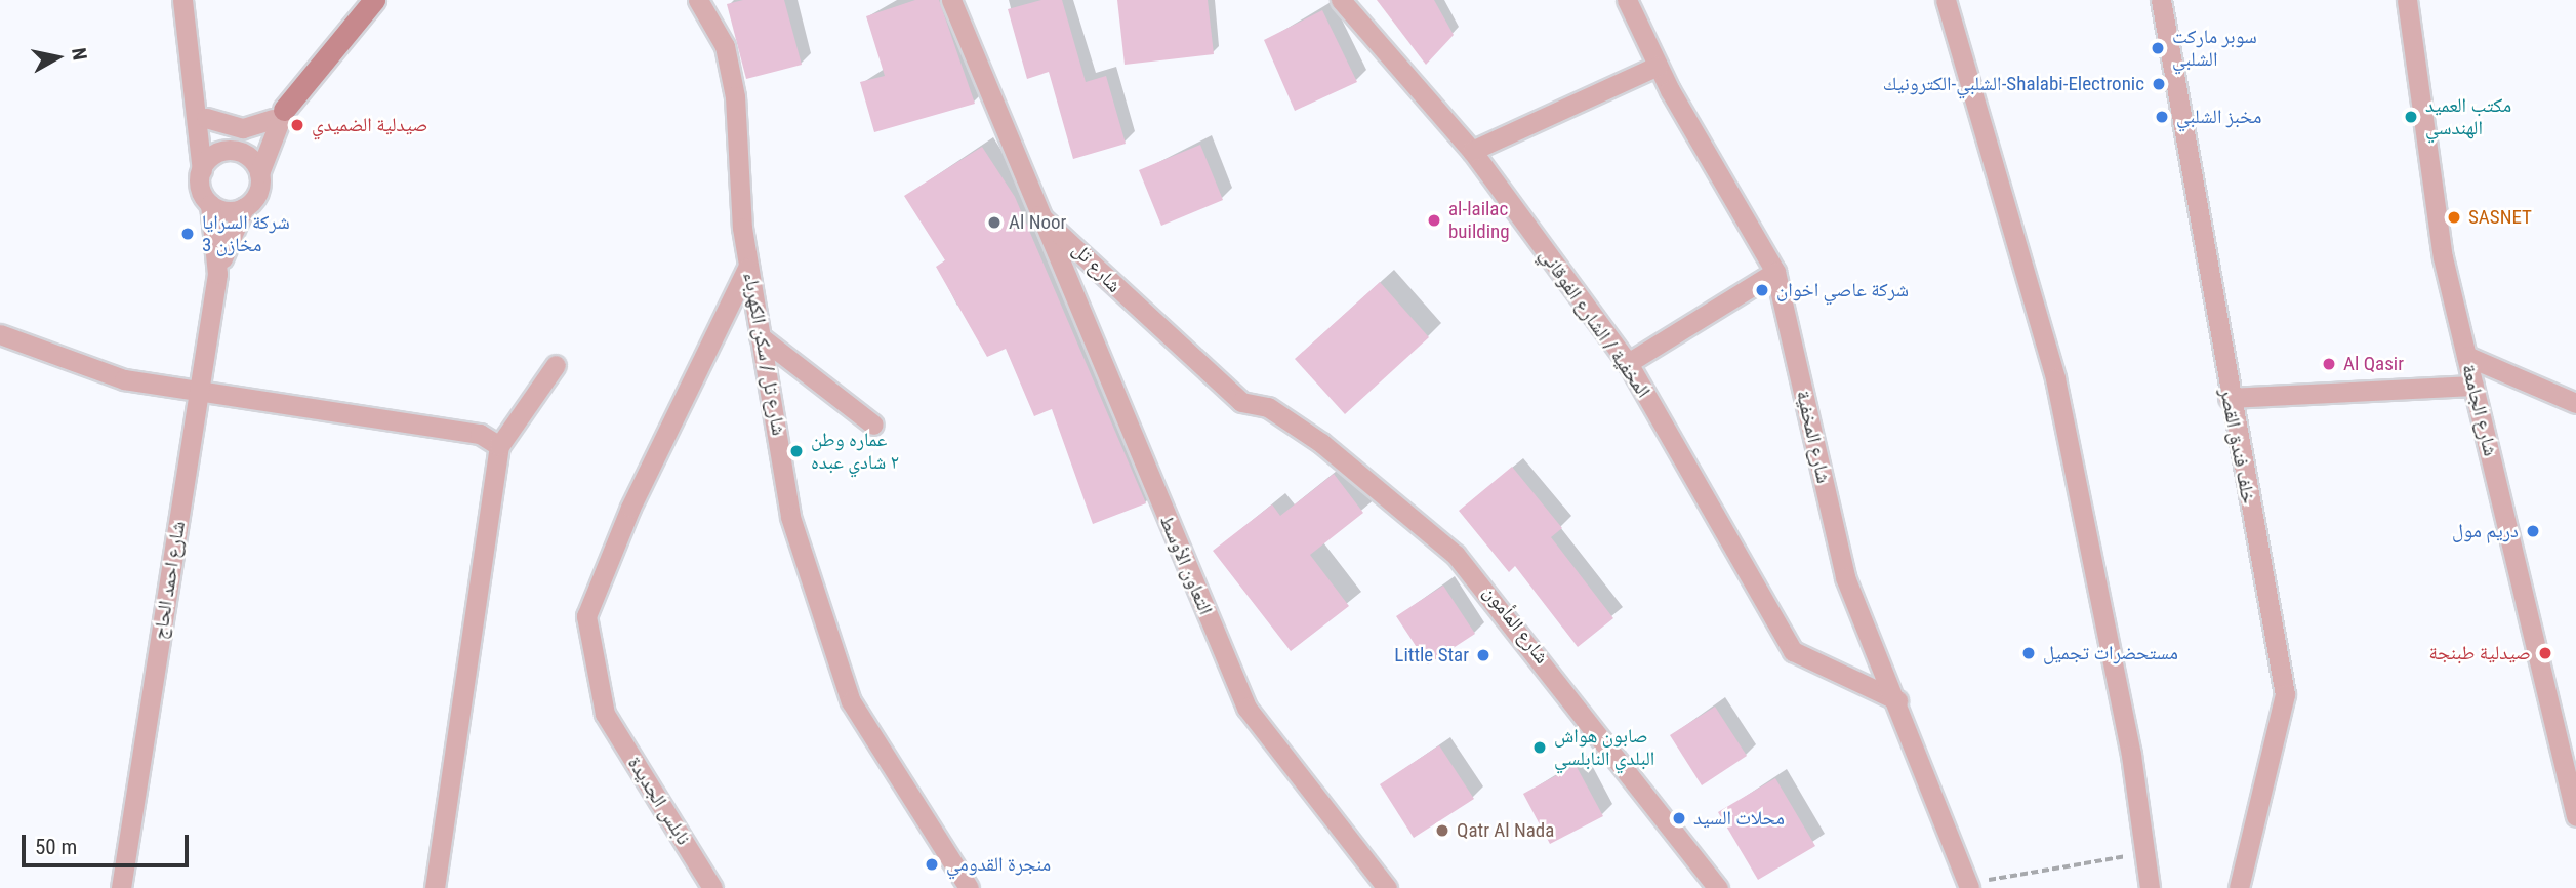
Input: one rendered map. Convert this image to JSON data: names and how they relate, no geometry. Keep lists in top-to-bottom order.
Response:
{
  "streets": {
    "street": [
      "شارع تل",
      "المخفية / الشارع الفوقاني",
      "شارع تل / سكن الكهرباء",
      "شارع الجامعة",
      "شارع المخفية",
      "خلف فندق القصر",
      "التعاون الأوسط",
      "شارع احمد الحاج",
      "شارع المأمون",
      "نابلس الجديدة"
    ]
  },
  "crossings": [
    ["شارع تل", "التعاون الأوسط"],
    ["شارع تل", "شارع المأمون"],
    ["المخفية / الشارع الفوقاني", "شارع المخفية"],
    ["شارع تل / سكن الكهرباء", "نابلس الجديدة"]
  ],
  "places": [
    "سوبر ماركت الشلبي",
    "الشلبي-الكترونيك-Shalabi-Electronic",
    "مخبز الشلبي",
    "مكتب العميد الهندسي",
    "صيدلية الضميدي",
    "SASNET",
    "al-lailac building",
    "Al Noor",
    "شركة السرايا 3 مخازن",
    "شركة عاصي اخوان",
    "Al Qasir",
    "عماره وطن ٢ شادي عبده",
    "دريم مول",
    "مستحضرات تجميل",
    "صيدلية طبنجة",
    "Little Star",
    "صابون هواش البلدي النابلسي",
    "محلات السيد",
    "Qatr Al Nada",
    "منجرة القدومي"
  ],
  "scale_bar": "50 m",
  "north": "right"
}
